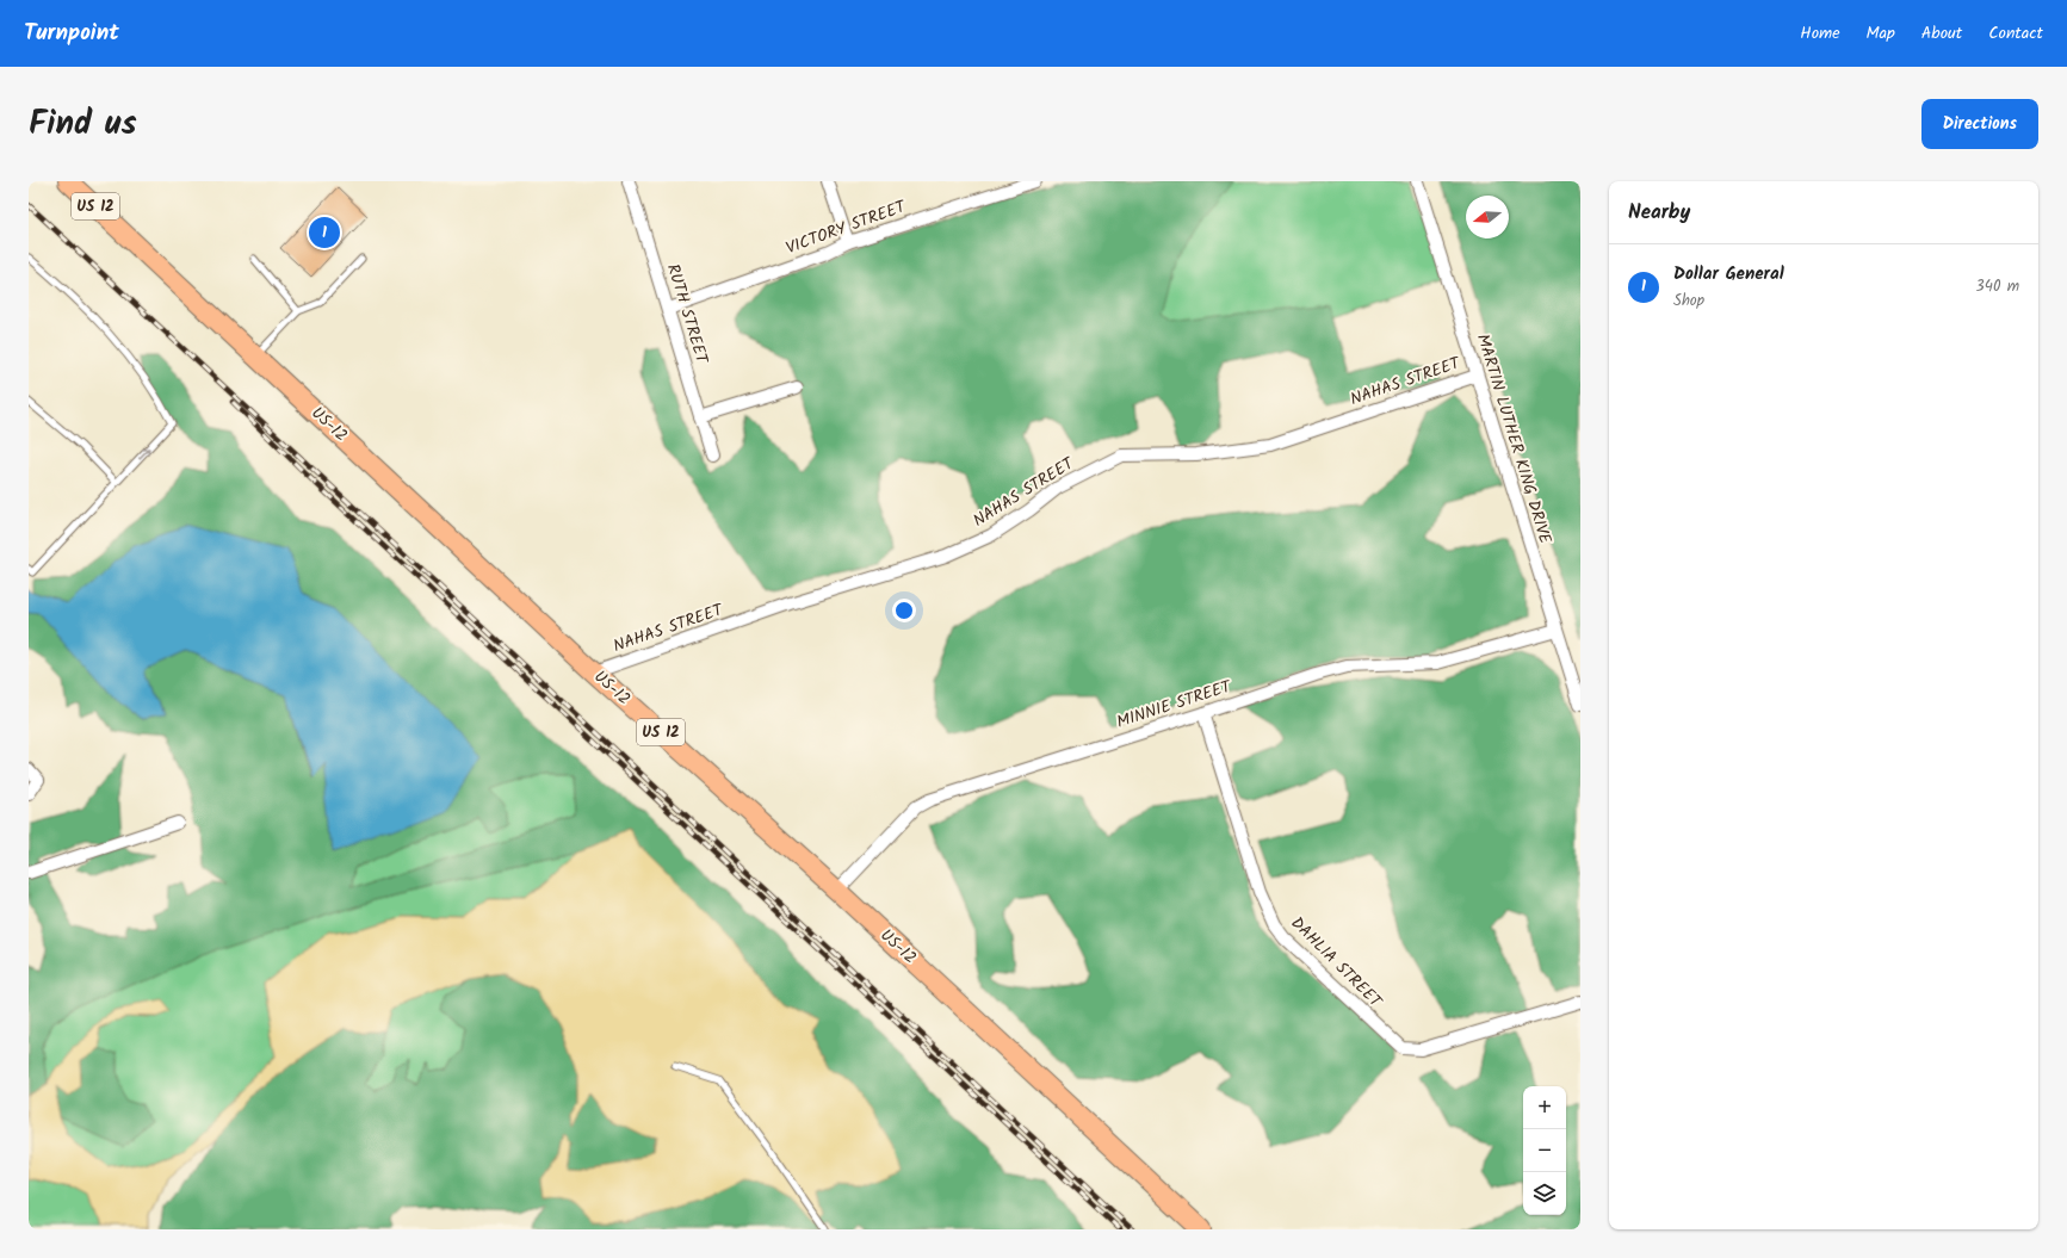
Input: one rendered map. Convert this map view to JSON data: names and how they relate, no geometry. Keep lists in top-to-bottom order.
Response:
{
  "streets": {
    "main road": ["US 12", "US-12"],
    "street": [
      "VICTORY STREET",
      "RUTH STREET",
      "NAHAS STREET",
      "MARTIN LUTHER KING DRIVE",
      "MINNIE STREET",
      "DAHLIA STREET"
    ]
  },
  "crossings": [
    ["VICTORY STREET", "RUTH STREET"],
    ["NAHAS STREET", "US-12"],
    ["NAHAS STREET", "MARTIN LUTHER KING DRIVE"],
    ["US-12", "MINNIE STREET"],
    ["MARTIN LUTHER KING DRIVE", "MINNIE STREET"],
    ["MINNIE STREET", "DAHLIA STREET"]
  ],
  "north": "left",
  "page": {
    "header": "Turnpoint",
    "nav": [
      "Home",
      "Map",
      "About",
      "Contact"
    ],
    "title": "Find us",
    "buttons": "Directions",
    "heading": "Nearby",
    "pins": "1",
    "list": [
      {
        "mark": "1",
        "name": "Dollar General",
        "note": "Shop",
        "value": "340 m"
      }
    ],
    "map_buttons": ["+", "−"]
  }
}
